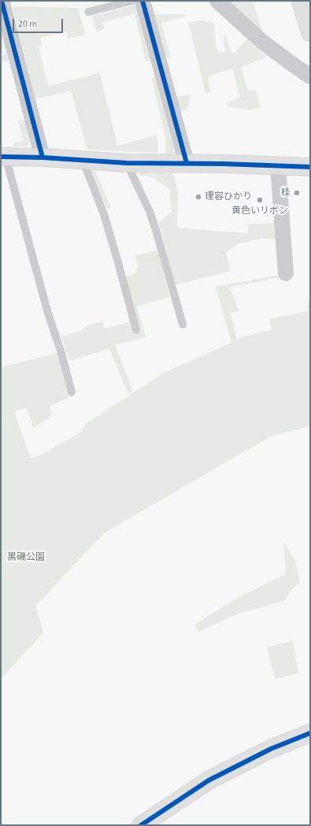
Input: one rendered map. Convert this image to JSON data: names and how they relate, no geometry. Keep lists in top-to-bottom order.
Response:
{
  "parks": ["黒磯公園"],
  "places": ["桂", "理容ひかり", "黄色いリボン"],
  "scale_bar": "20 m"
}
